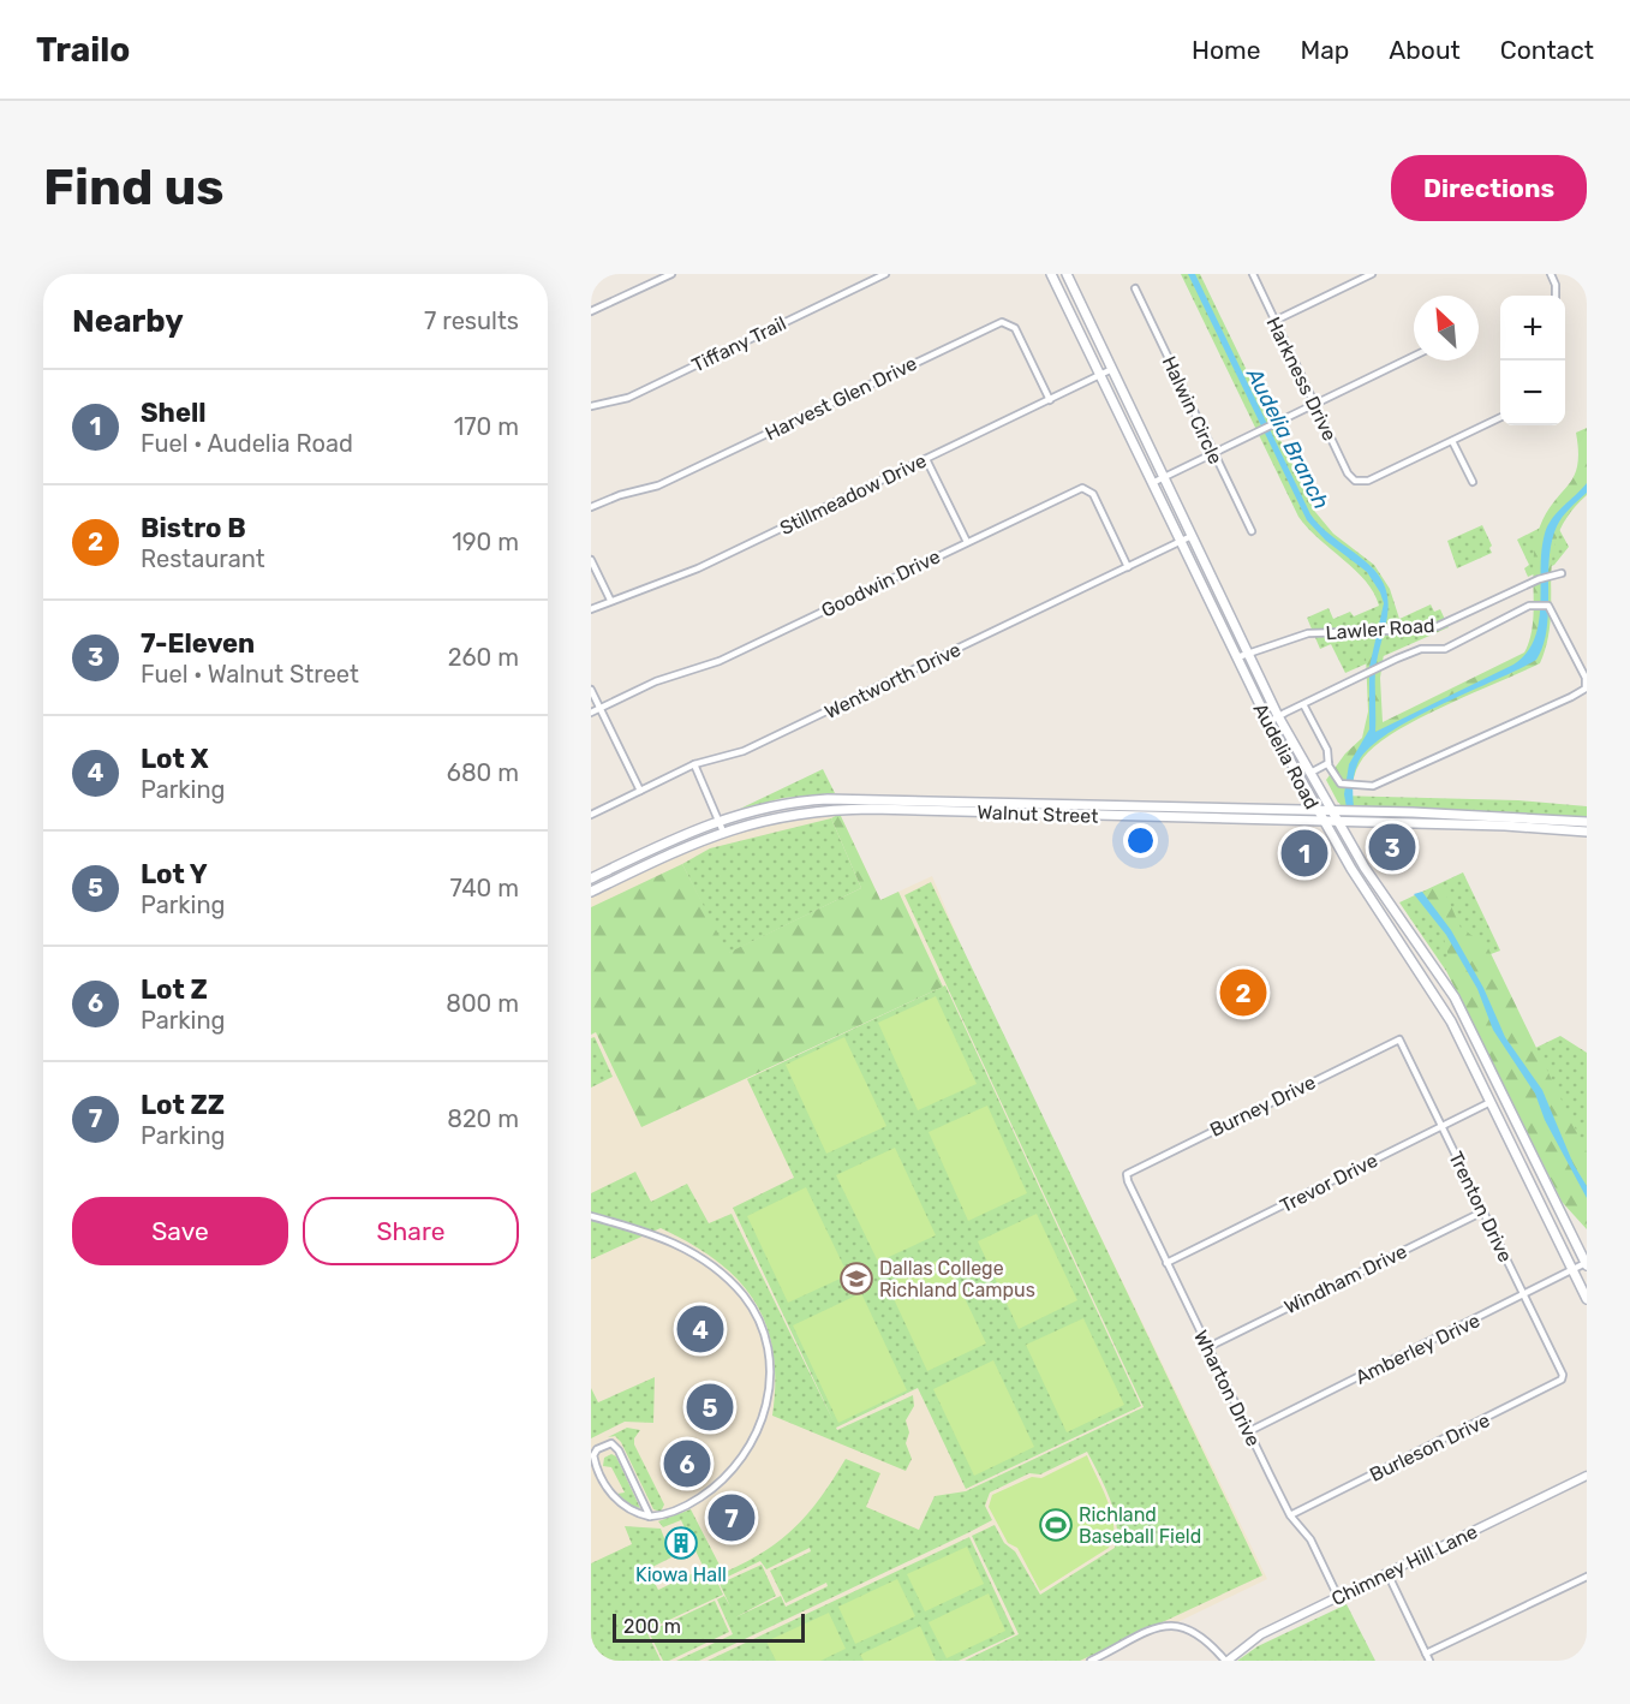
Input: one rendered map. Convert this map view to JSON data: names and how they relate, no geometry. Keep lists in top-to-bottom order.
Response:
{
  "streets": {
    "main road": ["Audelia Road", "Walnut Street"],
    "street": [
      "Tiffany Trail",
      "Harkness Drive",
      "Harvest Glen Drive",
      "Halwin Circle",
      "Stillmeadow Drive",
      "Goodwin Drive",
      "Lawler Road",
      "Wentworth Drive",
      "Burney Drive",
      "Trevor Drive",
      "Trenton Drive",
      "Windham Drive",
      "Amberley Drive",
      "Wharton Drive",
      "Burleson Drive",
      "Chimney Hill Lane"
    ]
  },
  "crossings": [
    ["Harvest Glen Drive", "Stillmeadow Drive"],
    ["Stillmeadow Drive", "Audelia Road"],
    ["Goodwin Drive", "Wentworth Drive"],
    ["Lawler Road", "Audelia Road"],
    ["Wentworth Drive", "Audelia Road"],
    ["Audelia Road", "Walnut Street"],
    ["Audelia Road", "Trevor Drive"],
    ["Audelia Road", "Amberley Drive"],
    ["Burney Drive", "Trenton Drive"],
    ["Burney Drive", "Wharton Drive"],
    ["Trevor Drive", "Trenton Drive"],
    ["Trevor Drive", "Wharton Drive"],
    ["Trenton Drive", "Windham Drive"],
    ["Trenton Drive", "Amberley Drive"],
    ["Trenton Drive", "Burleson Drive"],
    ["Windham Drive", "Wharton Drive"],
    ["Amberley Drive", "Wharton Drive"],
    ["Wharton Drive", "Burleson Drive"],
    ["Wharton Drive", "Chimney Hill Lane"]
  ],
  "water": ["Audelia Branch"],
  "places": {
    "school or university": ["Dallas College Richland Campus"],
    "sports": ["Richland Baseball Field"],
    "building": ["Kiowa Hall"]
  },
  "scale_bar": "200 m",
  "north": "top left",
  "page": {
    "header": "Trailo",
    "nav": [
      "Home",
      "Map",
      "About",
      "Contact"
    ],
    "buttons": [
      "Directions",
      ["Save", "Share"]
    ],
    "title": "Find us",
    "heading": ["Nearby", "7 results"],
    "map_buttons": ["+", "−"],
    "list": [
      {
        "mark": "1",
        "name": "Shell",
        "note": "Fuel · Audelia Road",
        "value": "170 m"
      },
      {
        "mark": "2",
        "name": "Bistro B",
        "note": "Restaurant",
        "value": "190 m"
      },
      {
        "mark": "3",
        "name": "7-Eleven",
        "note": "Fuel · Walnut Street",
        "value": "260 m"
      },
      {
        "mark": "4",
        "name": "Lot X",
        "note": "Parking",
        "value": "680 m"
      },
      {
        "mark": "5",
        "name": "Lot Y",
        "note": "Parking",
        "value": "740 m"
      },
      {
        "mark": "6",
        "name": "Lot Z",
        "note": "Parking",
        "value": "800 m"
      },
      {
        "mark": "7",
        "name": "Lot ZZ",
        "note": "Parking",
        "value": "820 m"
      }
    ],
    "pins": [
      "3",
      "1",
      "2",
      "4",
      "5",
      "6",
      "7"
    ],
    "scale": "200 m"
  }
}
